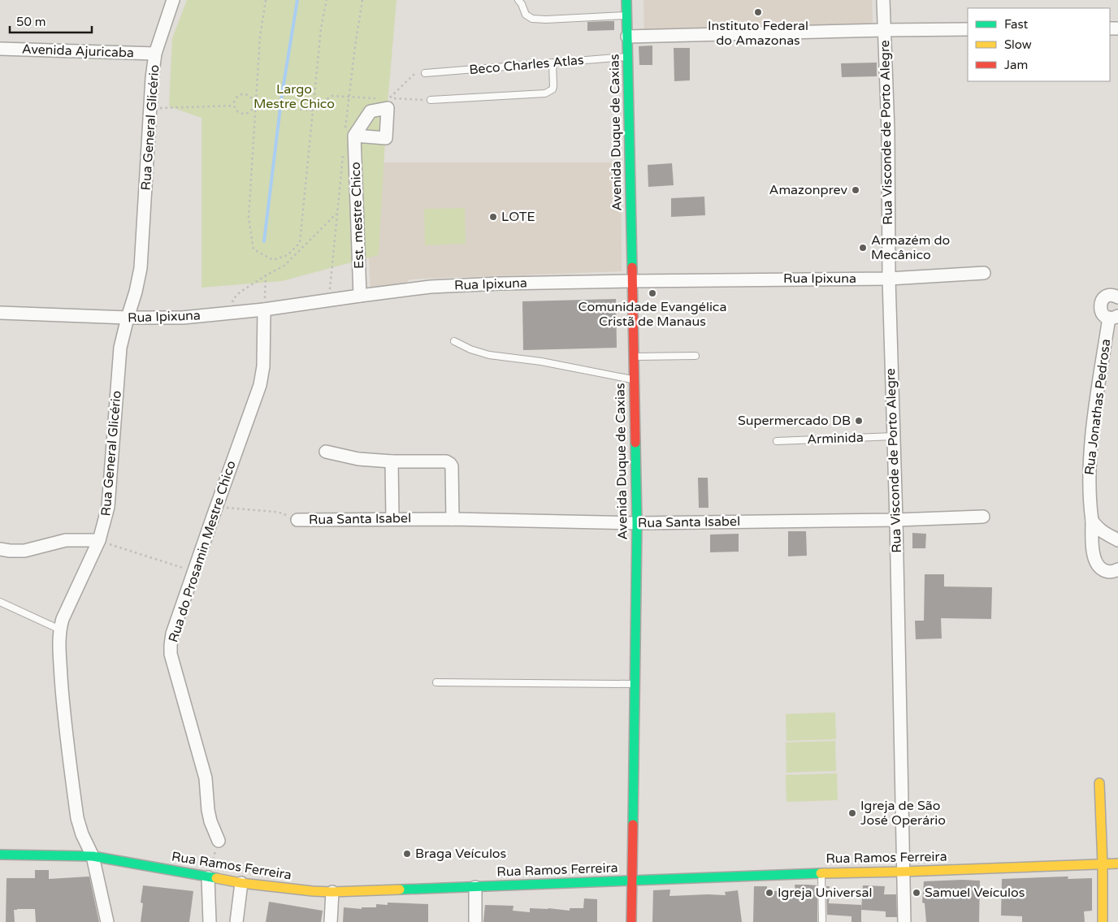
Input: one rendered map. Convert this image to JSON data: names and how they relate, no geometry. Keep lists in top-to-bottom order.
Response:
{
  "streets": {
    "main road": ["Avenida Duque de Caxias", "Rua Ramos Ferreira"],
    "street": [
      "Avenida Ajuricaba",
      "Rua General Glicério",
      "Rua Visconde de Porto Alegre",
      "Est. mestre Chico",
      "Rua Ipixuna",
      "Rua Jonathas Pedrosa",
      "Rua Santa Isabel",
      "Rua do Prosamin Mestre Chico"
    ],
    "lane": ["Beco Charles Atlas", "Arminida"]
  },
  "crossings": [
    ["Avenida Ajuricaba", "Rua General Glicério"],
    ["Beco Charles Atlas", "Avenida Duque de Caxias"],
    ["Rua General Glicério", "Rua Ipixuna"],
    ["Rua General Glicério", "Rua Ramos Ferreira"],
    ["Avenida Duque de Caxias", "Rua Ipixuna"],
    ["Avenida Duque de Caxias", "Rua Santa Isabel"],
    ["Avenida Duque de Caxias", "Rua Ramos Ferreira"],
    ["Rua Visconde de Porto Alegre", "Rua Ipixuna"],
    ["Rua Visconde de Porto Alegre", "Arminida"],
    ["Rua Visconde de Porto Alegre", "Rua Santa Isabel"],
    ["Rua Visconde de Porto Alegre", "Rua Ramos Ferreira"],
    ["Est. mestre Chico", "Rua Ipixuna"],
    ["Rua Ipixuna", "Rua do Prosamin Mestre Chico"]
  ],
  "parks": ["Largo Mestre Chico"],
  "places": [
    "Instituto Federal do Amazonas",
    "Amazonprev",
    "LOTE",
    "Armazém do Mecânico",
    "Comunidade Evangélica Cristã de Manaus",
    "Supermercado DB",
    "Igreja de São José Operário",
    "Braga Veículos",
    "Igreja Universal",
    "Samuel Veículos"
  ],
  "legend": ["Fast", "Slow", "Jam"],
  "scale_bar": "50 m"
}
